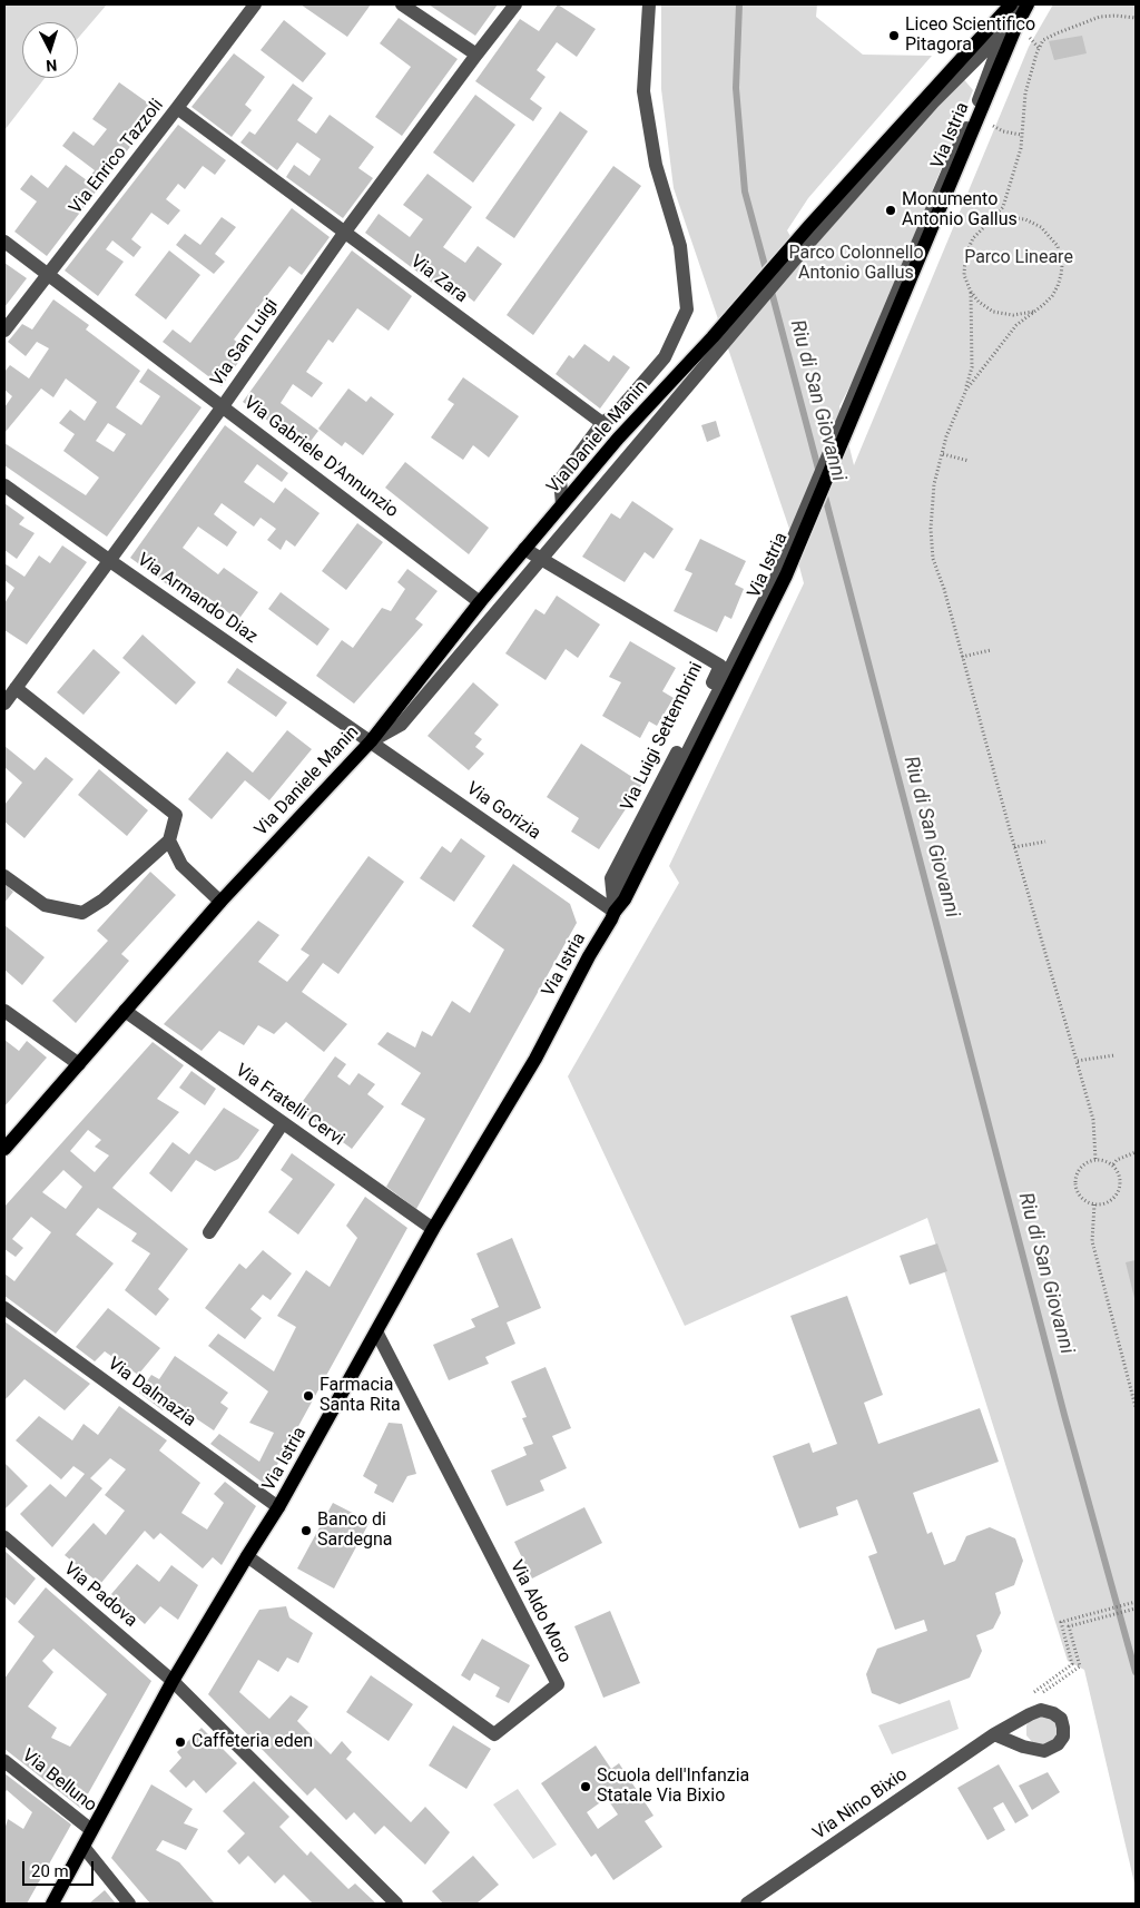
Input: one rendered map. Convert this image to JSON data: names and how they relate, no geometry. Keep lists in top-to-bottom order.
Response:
{
  "streets": {
    "main road": ["Via Istria", "Via Daniele Manin"],
    "street": [
      "Via Enrico Tazzoli",
      "Via Zara",
      "Via San Luigi",
      "Via Gabriele D'Annunzio",
      "Via Armando Diaz",
      "Via Luigi Settembrini",
      "Via Gorizia",
      "Via Fratelli Cervi",
      "Via Dalmazia",
      "Via Padova",
      "Via Aldo Moro",
      "Via Belluno",
      "Via Nino Bixio"
    ]
  },
  "crossings": [
    ["Via Istria", "Via Daniele Manin"],
    ["Via Istria", "Via Luigi Settembrini"],
    ["Via Istria", "Via Gorizia"],
    ["Via Istria", "Via Fratelli Cervi"],
    ["Via Istria", "Via Dalmazia"],
    ["Via Istria", "Via Padova"],
    ["Via Istria", "Via Aldo Moro"],
    ["Via Istria", "Via Belluno"],
    ["Via Enrico Tazzoli", "Via Zara"],
    ["Via Enrico Tazzoli", "Via Gabriele D'Annunzio"],
    ["Via Zara", "Via San Luigi"],
    ["Via San Luigi", "Via Gabriele D'Annunzio"],
    ["Via San Luigi", "Via Armando Diaz"],
    ["Via Daniele Manin", "Via Gabriele D'Annunzio"],
    ["Via Daniele Manin", "Via Armando Diaz"],
    ["Via Daniele Manin", "Via Luigi Settembrini"],
    ["Via Daniele Manin", "Via Gorizia"],
    ["Via Daniele Manin", "Via Fratelli Cervi"],
    ["Via Armando Diaz", "Via Gorizia"],
    ["Via Luigi Settembrini", "Via Gorizia"]
  ],
  "water": ["Riu di San Giovanni"],
  "parks": ["Parco Colonnello Antonio Gallus", "Parco Lineare"],
  "places": [
    "Liceo Scientifico Pitagora",
    "Monumento Antonio Gallus",
    "Farmacia Santa Rita",
    "Banco di Sardegna",
    "Caffeteria eden",
    "Scuola dell'Infanzia Statale Via Bixio"
  ],
  "scale_bar": "20 m",
  "north": "bottom"
}
